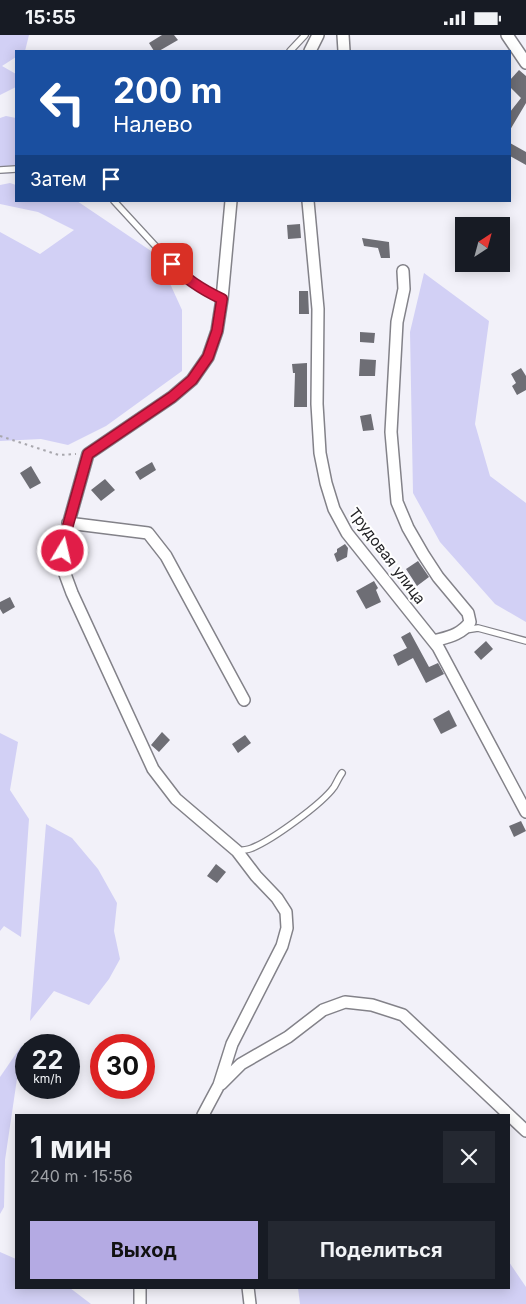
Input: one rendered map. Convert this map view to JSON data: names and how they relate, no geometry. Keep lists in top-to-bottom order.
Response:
{
  "streets": {
    "street": ["Трудовая улица"]
  },
  "north": "top right",
  "page": {
    "status": "15:55",
    "turn": ["200 m", "Налево"],
    "then": "Затем",
    "speed": "22 km/h",
    "limit": "30",
    "heading": ["1 мин", "240 m · 15:56"],
    "buttons": ["Выход", "Поделиться"]
  }
}
